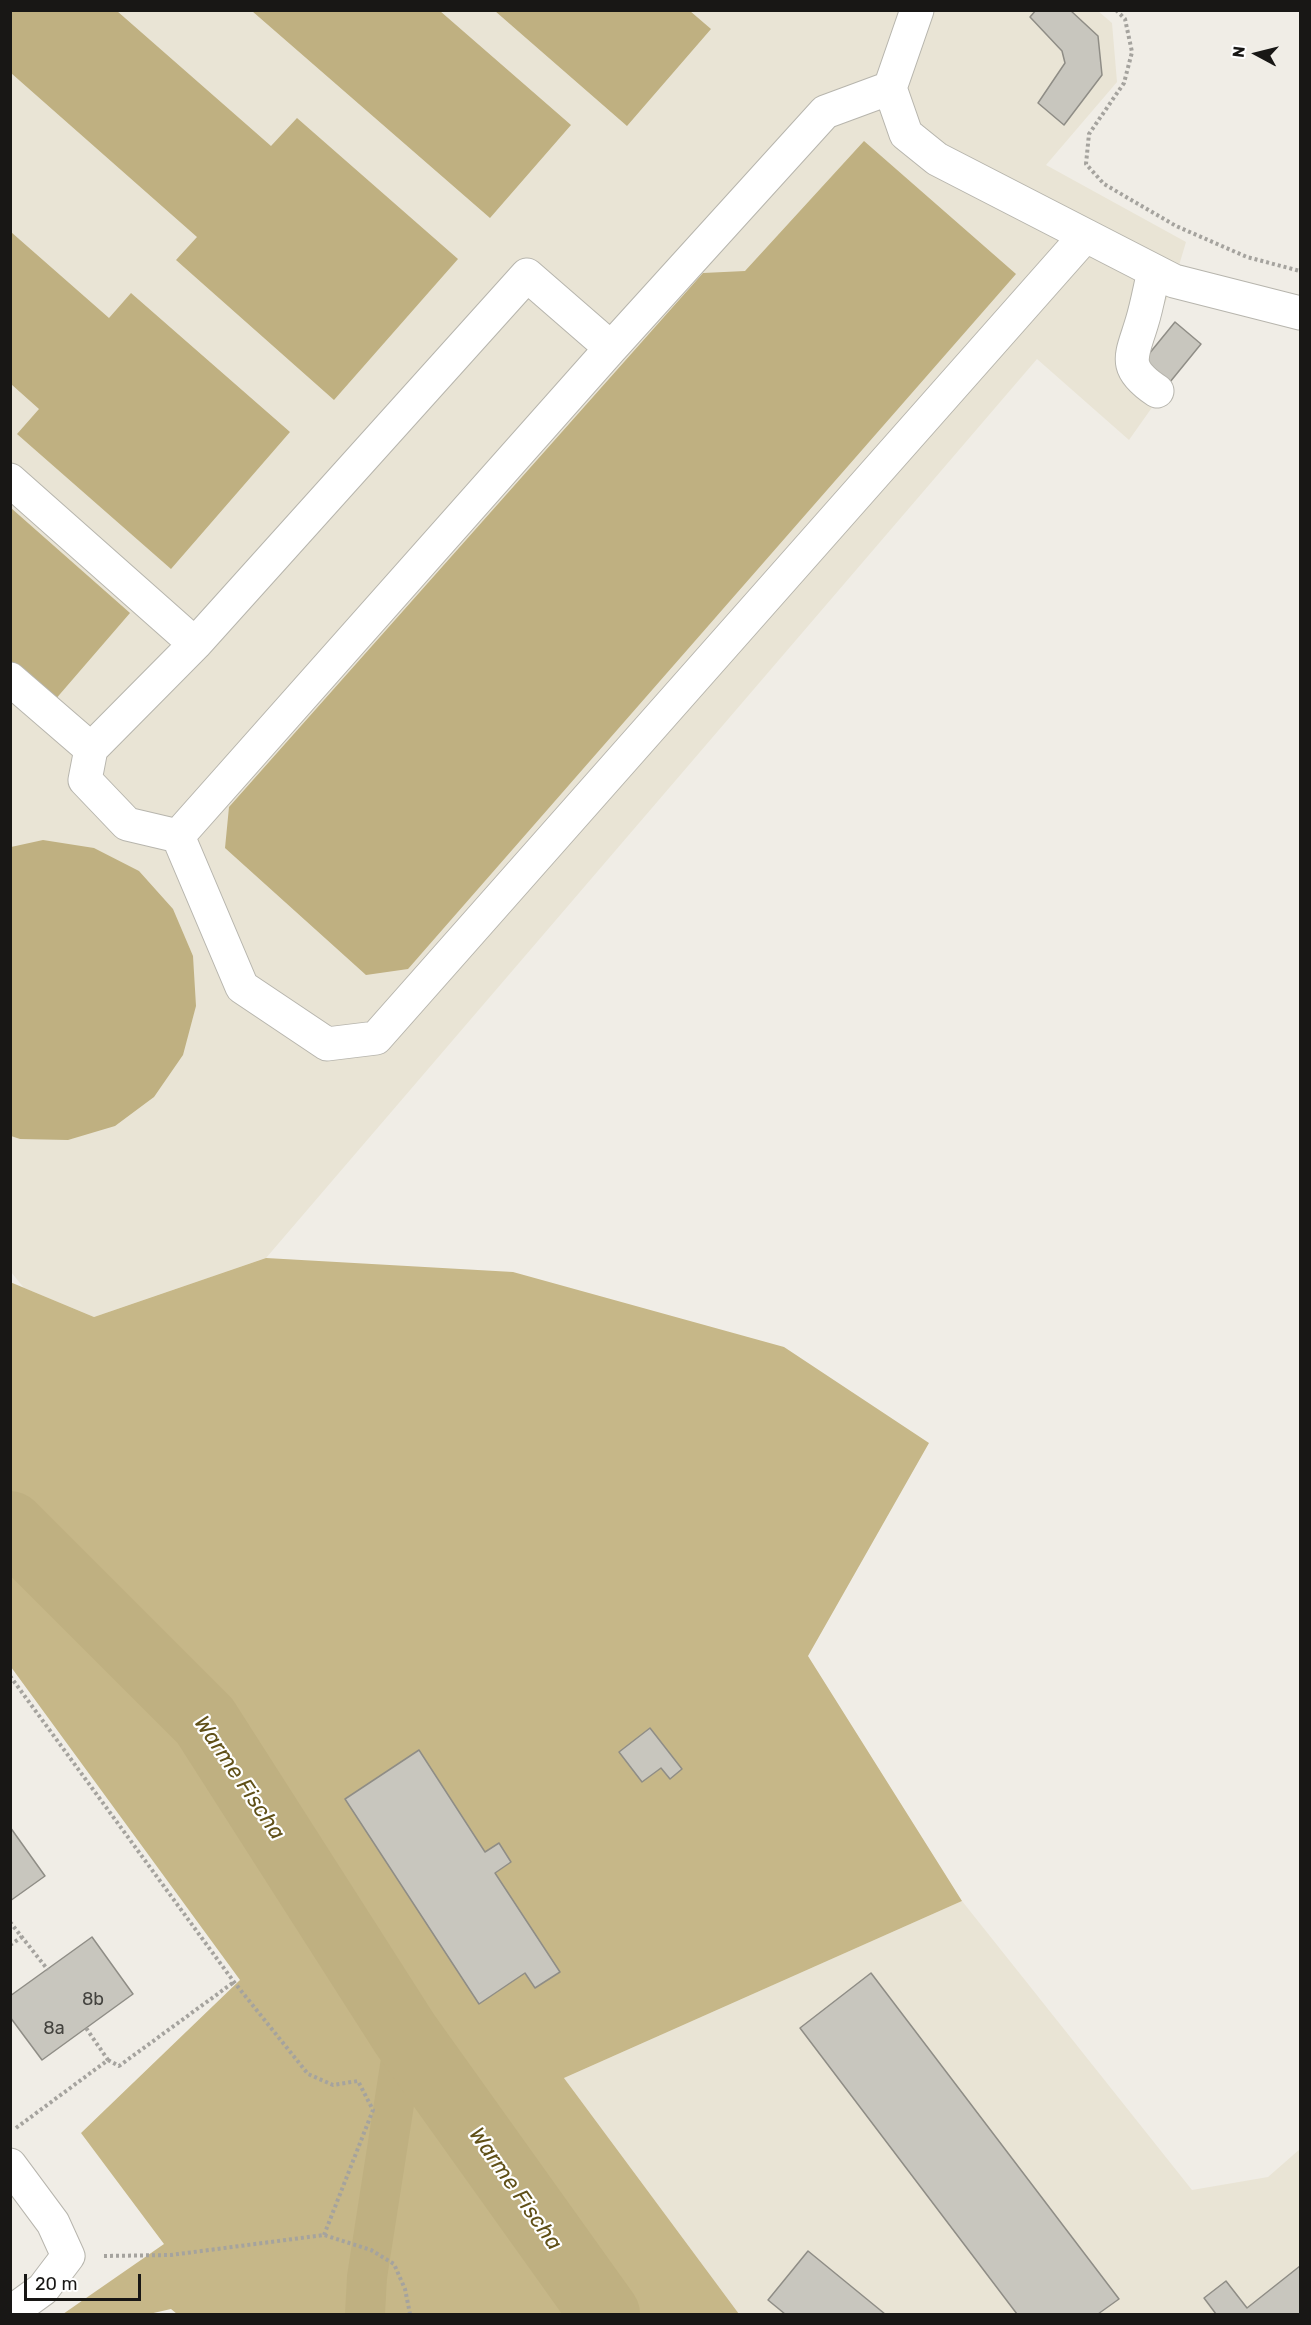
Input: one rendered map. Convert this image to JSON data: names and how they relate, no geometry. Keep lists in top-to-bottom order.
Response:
{
  "water": ["Warme Fischa"],
  "house_numbers": ["8b", "8a"],
  "scale_bar": "20 m",
  "north": "left"
}
